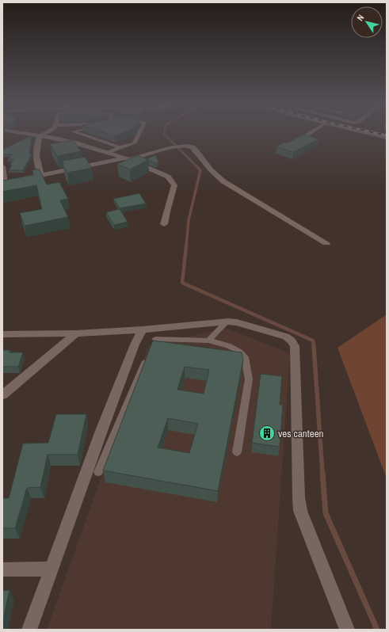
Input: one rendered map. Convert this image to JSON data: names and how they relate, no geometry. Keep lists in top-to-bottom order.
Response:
{
  "places": {
    "building": ["ves canteen"]
  },
  "north": "top left"
}
